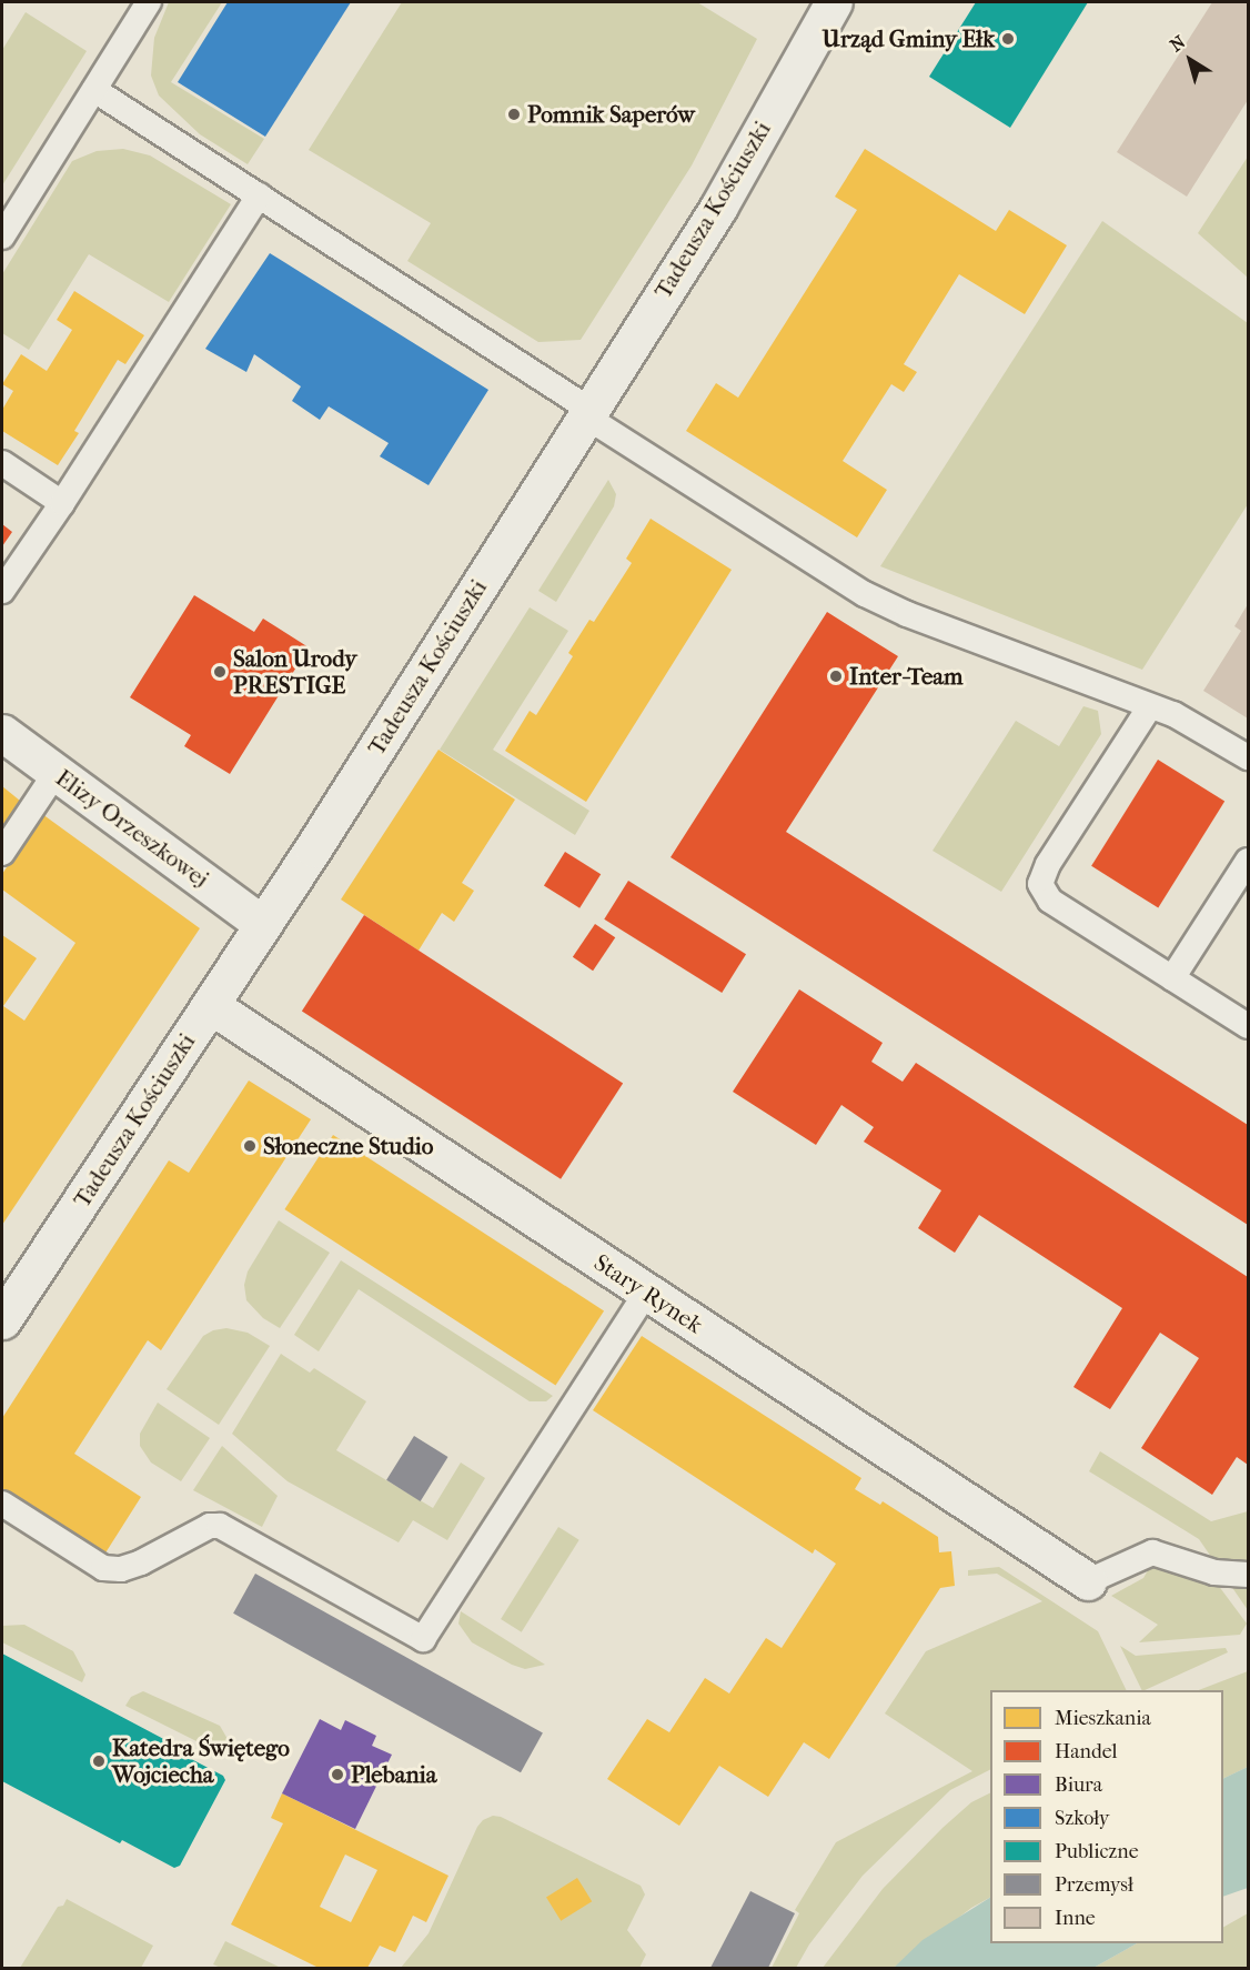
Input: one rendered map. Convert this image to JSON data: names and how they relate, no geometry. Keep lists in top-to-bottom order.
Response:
{
  "streets": {
    "street": ["Tadeusza Kościuszki", "Elizy Orzeszkowej", "Stary Rynek"]
  },
  "crossings": [
    ["Tadeusza Kościuszki", "Elizy Orzeszkowej"],
    ["Tadeusza Kościuszki", "Stary Rynek"]
  ],
  "places": [
    "Urząd Gminy Ełk",
    "Pomnik Saperów",
    "Salon Urody PRESTIGE",
    "Inter-Team",
    "Słoneczne Studio",
    "Katedra Świętego Wojciecha",
    "Plebania"
  ],
  "legend": [
    "Mieszkania",
    "Handel",
    "Biura",
    "Szkoły",
    "Publiczne",
    "Przemysł",
    "Inne"
  ],
  "north": "top left"
}
